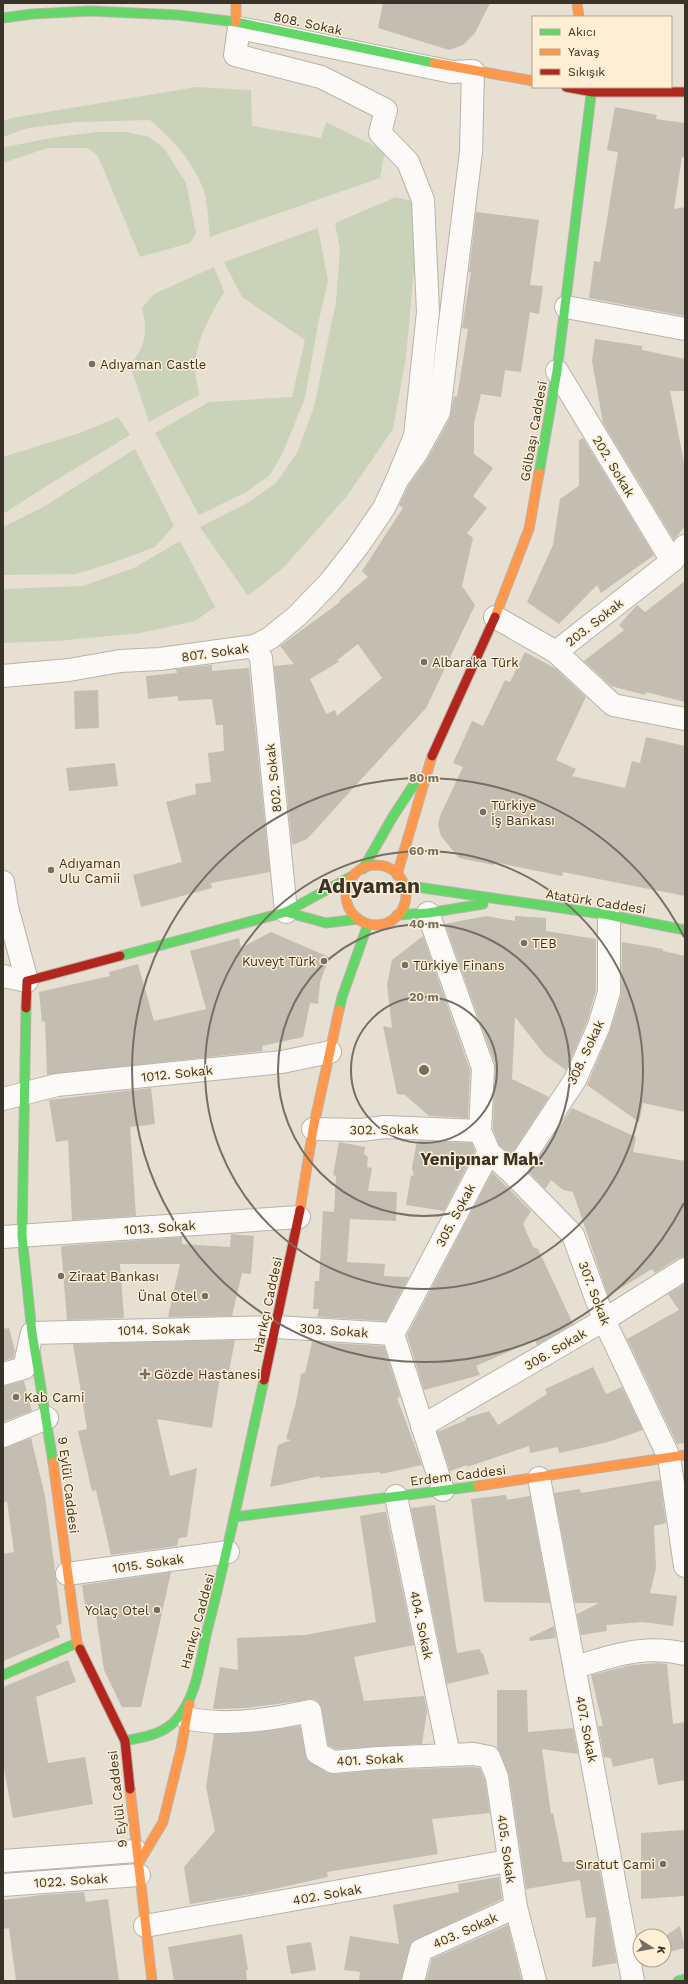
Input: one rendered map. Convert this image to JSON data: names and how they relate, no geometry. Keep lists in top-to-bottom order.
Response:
{
  "streets": {
    "main road": [
      "808. Sokak",
      "Gölbaşı Caddesi",
      "Atatürk Caddesi",
      "Harıkçı Caddesi",
      "Erdem Caddesi",
      "9 Eylül Caddesi"
    ],
    "street": [
      "202. Sokak",
      "203. Sokak",
      "807. Sokak",
      "802. Sokak",
      "308. Sokak",
      "1012. Sokak",
      "302. Sokak",
      "305. Sokak",
      "1013. Sokak",
      "307. Sokak",
      "1014. Sokak",
      "303. Sokak",
      "306. Sokak",
      "1015. Sokak",
      "404. Sokak",
      "407. Sokak",
      "401. Sokak",
      "405. Sokak",
      "1022. Sokak",
      "402. Sokak",
      "403. Sokak"
    ]
  },
  "crossings": [
    ["Gölbaşı Caddesi", "202. Sokak"],
    ["Gölbaşı Caddesi", "203. Sokak"],
    ["Gölbaşı Caddesi", "Atatürk Caddesi"],
    ["Gölbaşı Caddesi", "Harıkçı Caddesi"],
    ["202. Sokak", "203. Sokak"],
    ["807. Sokak", "802. Sokak"],
    ["Atatürk Caddesi", "308. Sokak"],
    ["Atatürk Caddesi", "Harıkçı Caddesi"],
    ["308. Sokak", "307. Sokak"],
    ["1012. Sokak", "Harıkçı Caddesi"],
    ["1012. Sokak", "9 Eylül Caddesi"],
    ["302. Sokak", "Harıkçı Caddesi"],
    ["305. Sokak", "307. Sokak"],
    ["305. Sokak", "303. Sokak"],
    ["1013. Sokak", "Harıkçı Caddesi"],
    ["1013. Sokak", "9 Eylül Caddesi"],
    ["307. Sokak", "306. Sokak"],
    ["307. Sokak", "Erdem Caddesi"],
    ["Harıkçı Caddesi", "1014. Sokak"],
    ["Harıkçı Caddesi", "303. Sokak"],
    ["Harıkçı Caddesi", "Erdem Caddesi"],
    ["Harıkçı Caddesi", "9 Eylül Caddesi"],
    ["Harıkçı Caddesi", "1015. Sokak"],
    ["Harıkçı Caddesi", "401. Sokak"],
    ["Harıkçı Caddesi", "1022. Sokak"],
    ["1014. Sokak", "303. Sokak"],
    ["1014. Sokak", "9 Eylül Caddesi"],
    ["Erdem Caddesi", "404. Sokak"],
    ["Erdem Caddesi", "407. Sokak"],
    ["9 Eylül Caddesi", "1015. Sokak"],
    ["9 Eylül Caddesi", "1022. Sokak"],
    ["9 Eylül Caddesi", "402. Sokak"],
    ["404. Sokak", "401. Sokak"],
    ["404. Sokak", "405. Sokak"],
    ["401. Sokak", "405. Sokak"],
    ["405. Sokak", "402. Sokak"],
    ["405. Sokak", "403. Sokak"]
  ],
  "districts": ["Adıyaman", "Yenipınar Mah."],
  "places": {
    "other": [
      "Adıyaman Castle",
      "Albaraka Türk",
      "Türkiye İş Bankası",
      "Adıyaman Ulu Camii",
      "TEB",
      "Kuveyt Türk",
      "Türkiye Finans",
      "Ziraat Bankası",
      "Ünal Otel",
      "Kab Cami",
      "Yolaç Otel",
      "Sıratut Cami"
    ],
    "health": ["Gözde Hastanesi"]
  },
  "legend": ["Akıcı", "Yavaş", "Sıkışık"],
  "north": "right",
  "rings": [
    "80 m",
    "60 m",
    "40 m",
    "20 m"
  ]
}
